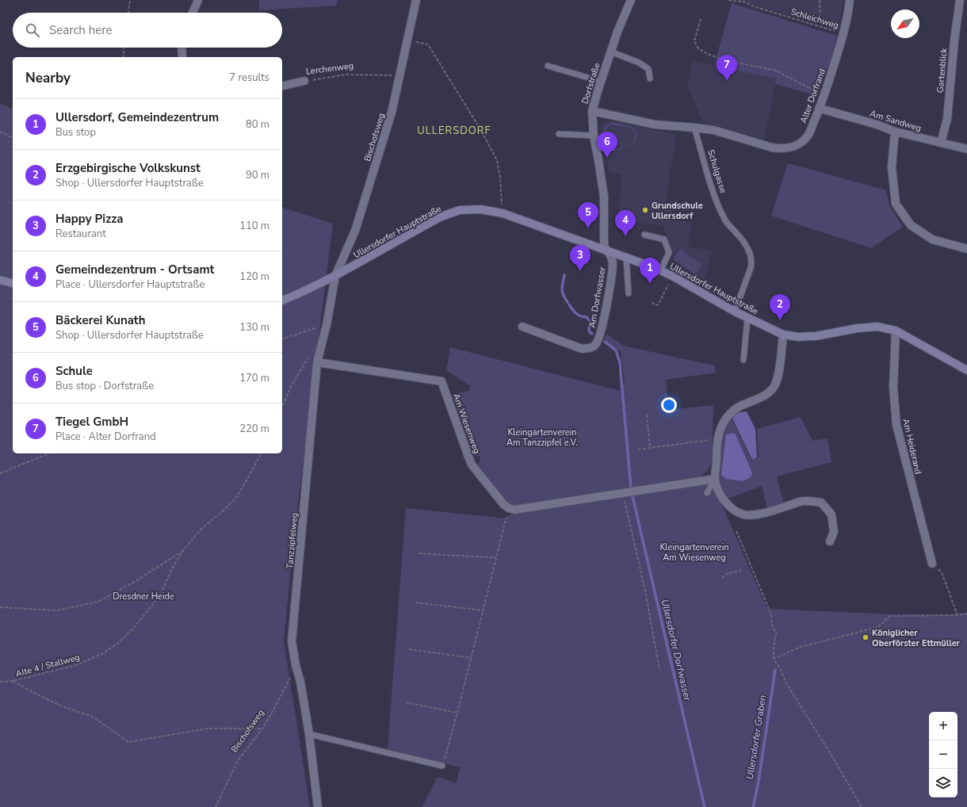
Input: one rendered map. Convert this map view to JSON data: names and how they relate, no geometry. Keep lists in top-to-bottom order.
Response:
{
  "streets": {
    "main road": ["Ullersdorfer Hauptstraße"],
    "street": [
      "Lerchenweg",
      "Gartenblick",
      "Dorfstraße",
      "Alter Dorfrand",
      "Am Sandweg",
      "Bischofsweg",
      "Am Dorfwasser",
      "Am Wiesenweg",
      "Am Heiderand",
      "Tanzzipfelweg"
    ],
    "lane": ["Schulgasse"],
    "path": ["Schleichweg", "Alte 4 / Stallweg"]
  },
  "crossings": [
    ["Lerchenweg", "Bischofsweg"],
    ["Gartenblick", "Am Sandweg"],
    ["Dorfstraße", "Ullersdorfer Hauptstraße"],
    ["Dorfstraße", "Am Dorfwasser"],
    ["Alter Dorfrand", "Am Sandweg"],
    ["Alter Dorfrand", "Schulgasse"],
    ["Bischofsweg", "Ullersdorfer Hauptstraße"],
    ["Bischofsweg", "Tanzzipfelweg"],
    ["Schulgasse", "Ullersdorfer Hauptstraße"],
    ["Ullersdorfer Hauptstraße", "Am Dorfwasser"],
    ["Ullersdorfer Hauptstraße", "Am Heiderand"],
    ["Ullersdorfer Hauptstraße", "Tanzzipfelweg"],
    ["Am Wiesenweg", "Tanzzipfelweg"]
  ],
  "districts": ["ULLERSDORF"],
  "water": ["Ullersdorfer Dorfwasser", "Ullersdorfer Graben"],
  "parks": ["Kleingartenverein Am Tanzzipfel e.V.", "Kleingartenverein Am Wiesenweg", "Dresdner Heide"],
  "places": ["Grundschule Ullersdorf", "Königlicher Oberförster Ettmüller"],
  "north": "bottom left",
  "page": {
    "search": "Search here",
    "pins": [
      "7",
      "6",
      "5",
      "4",
      "3",
      "1",
      "2"
    ],
    "heading": ["Nearby", "7 results"],
    "list": [
      {
        "mark": "1",
        "name": "Ullersdorf, Gemeindezentrum",
        "note": "Bus stop",
        "value": "80 m"
      },
      {
        "mark": "2",
        "name": "Erzgebirgische Volkskunst",
        "note": "Shop · Ullersdorfer Hauptstraße",
        "value": "90 m"
      },
      {
        "mark": "3",
        "name": "Happy Pizza",
        "note": "Restaurant",
        "value": "110 m"
      },
      {
        "mark": "4",
        "name": "Gemeindezentrum - Ortsamt",
        "note": "Place · Ullersdorfer Hauptstraße",
        "value": "120 m"
      },
      {
        "mark": "5",
        "name": "Bäckerei Kunath",
        "note": "Shop · Ullersdorfer Hauptstraße",
        "value": "130 m"
      },
      {
        "mark": "6",
        "name": "Schule",
        "note": "Bus stop · Dorfstraße",
        "value": "170 m"
      },
      {
        "mark": "7",
        "name": "Tiegel GmbH",
        "note": "Place · Alter Dorfrand",
        "value": "220 m"
      }
    ],
    "map_buttons": ["+", "−"]
  }
}
